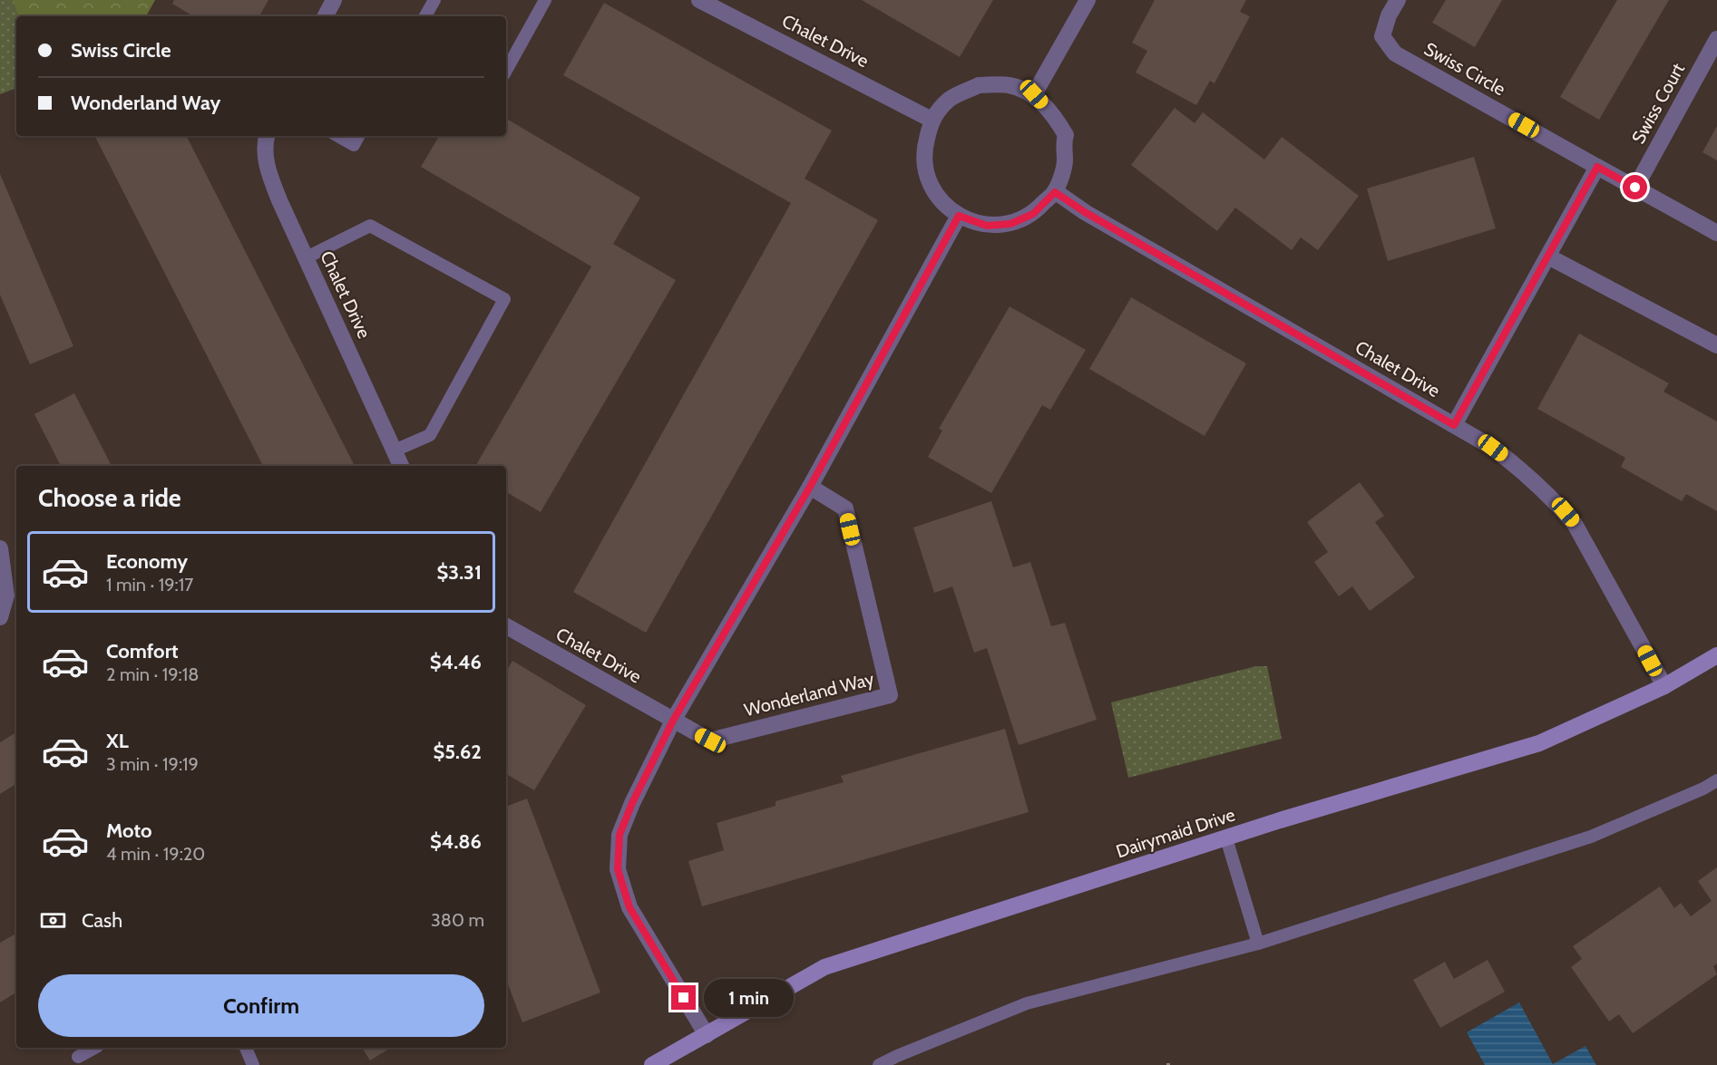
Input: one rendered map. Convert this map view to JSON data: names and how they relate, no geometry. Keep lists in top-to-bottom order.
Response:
{
  "streets": {
    "street": [
      "Chalet Drive",
      "Swiss Circle",
      "Swiss Court",
      "Wonderland Way",
      "Dairymaid Drive"
    ]
  },
  "crossings": [
    ["Chalet Drive", "Wonderland Way"],
    ["Chalet Drive", "Dairymaid Drive"],
    ["Swiss Circle", "Swiss Court"]
  ],
  "page": {
    "banner": ["Swiss Circle", "Wonderland Way"],
    "heading": "Choose a ride",
    "list": [
      {
        "name": "Economy",
        "note": "1 min · 19:17",
        "value": "$3.31"
      },
      {
        "name": "Comfort",
        "note": "2 min · 19:18",
        "value": "$4.46"
      },
      {
        "name": "XL",
        "note": "3 min · 19:19",
        "value": "$5.62"
      },
      {
        "name": "Moto",
        "note": "4 min · 19:20",
        "value": "$4.86"
      }
    ],
    "pay": ["Cash", "380 m"],
    "buttons": "Confirm",
    "bubble": "1 min"
  }
}
